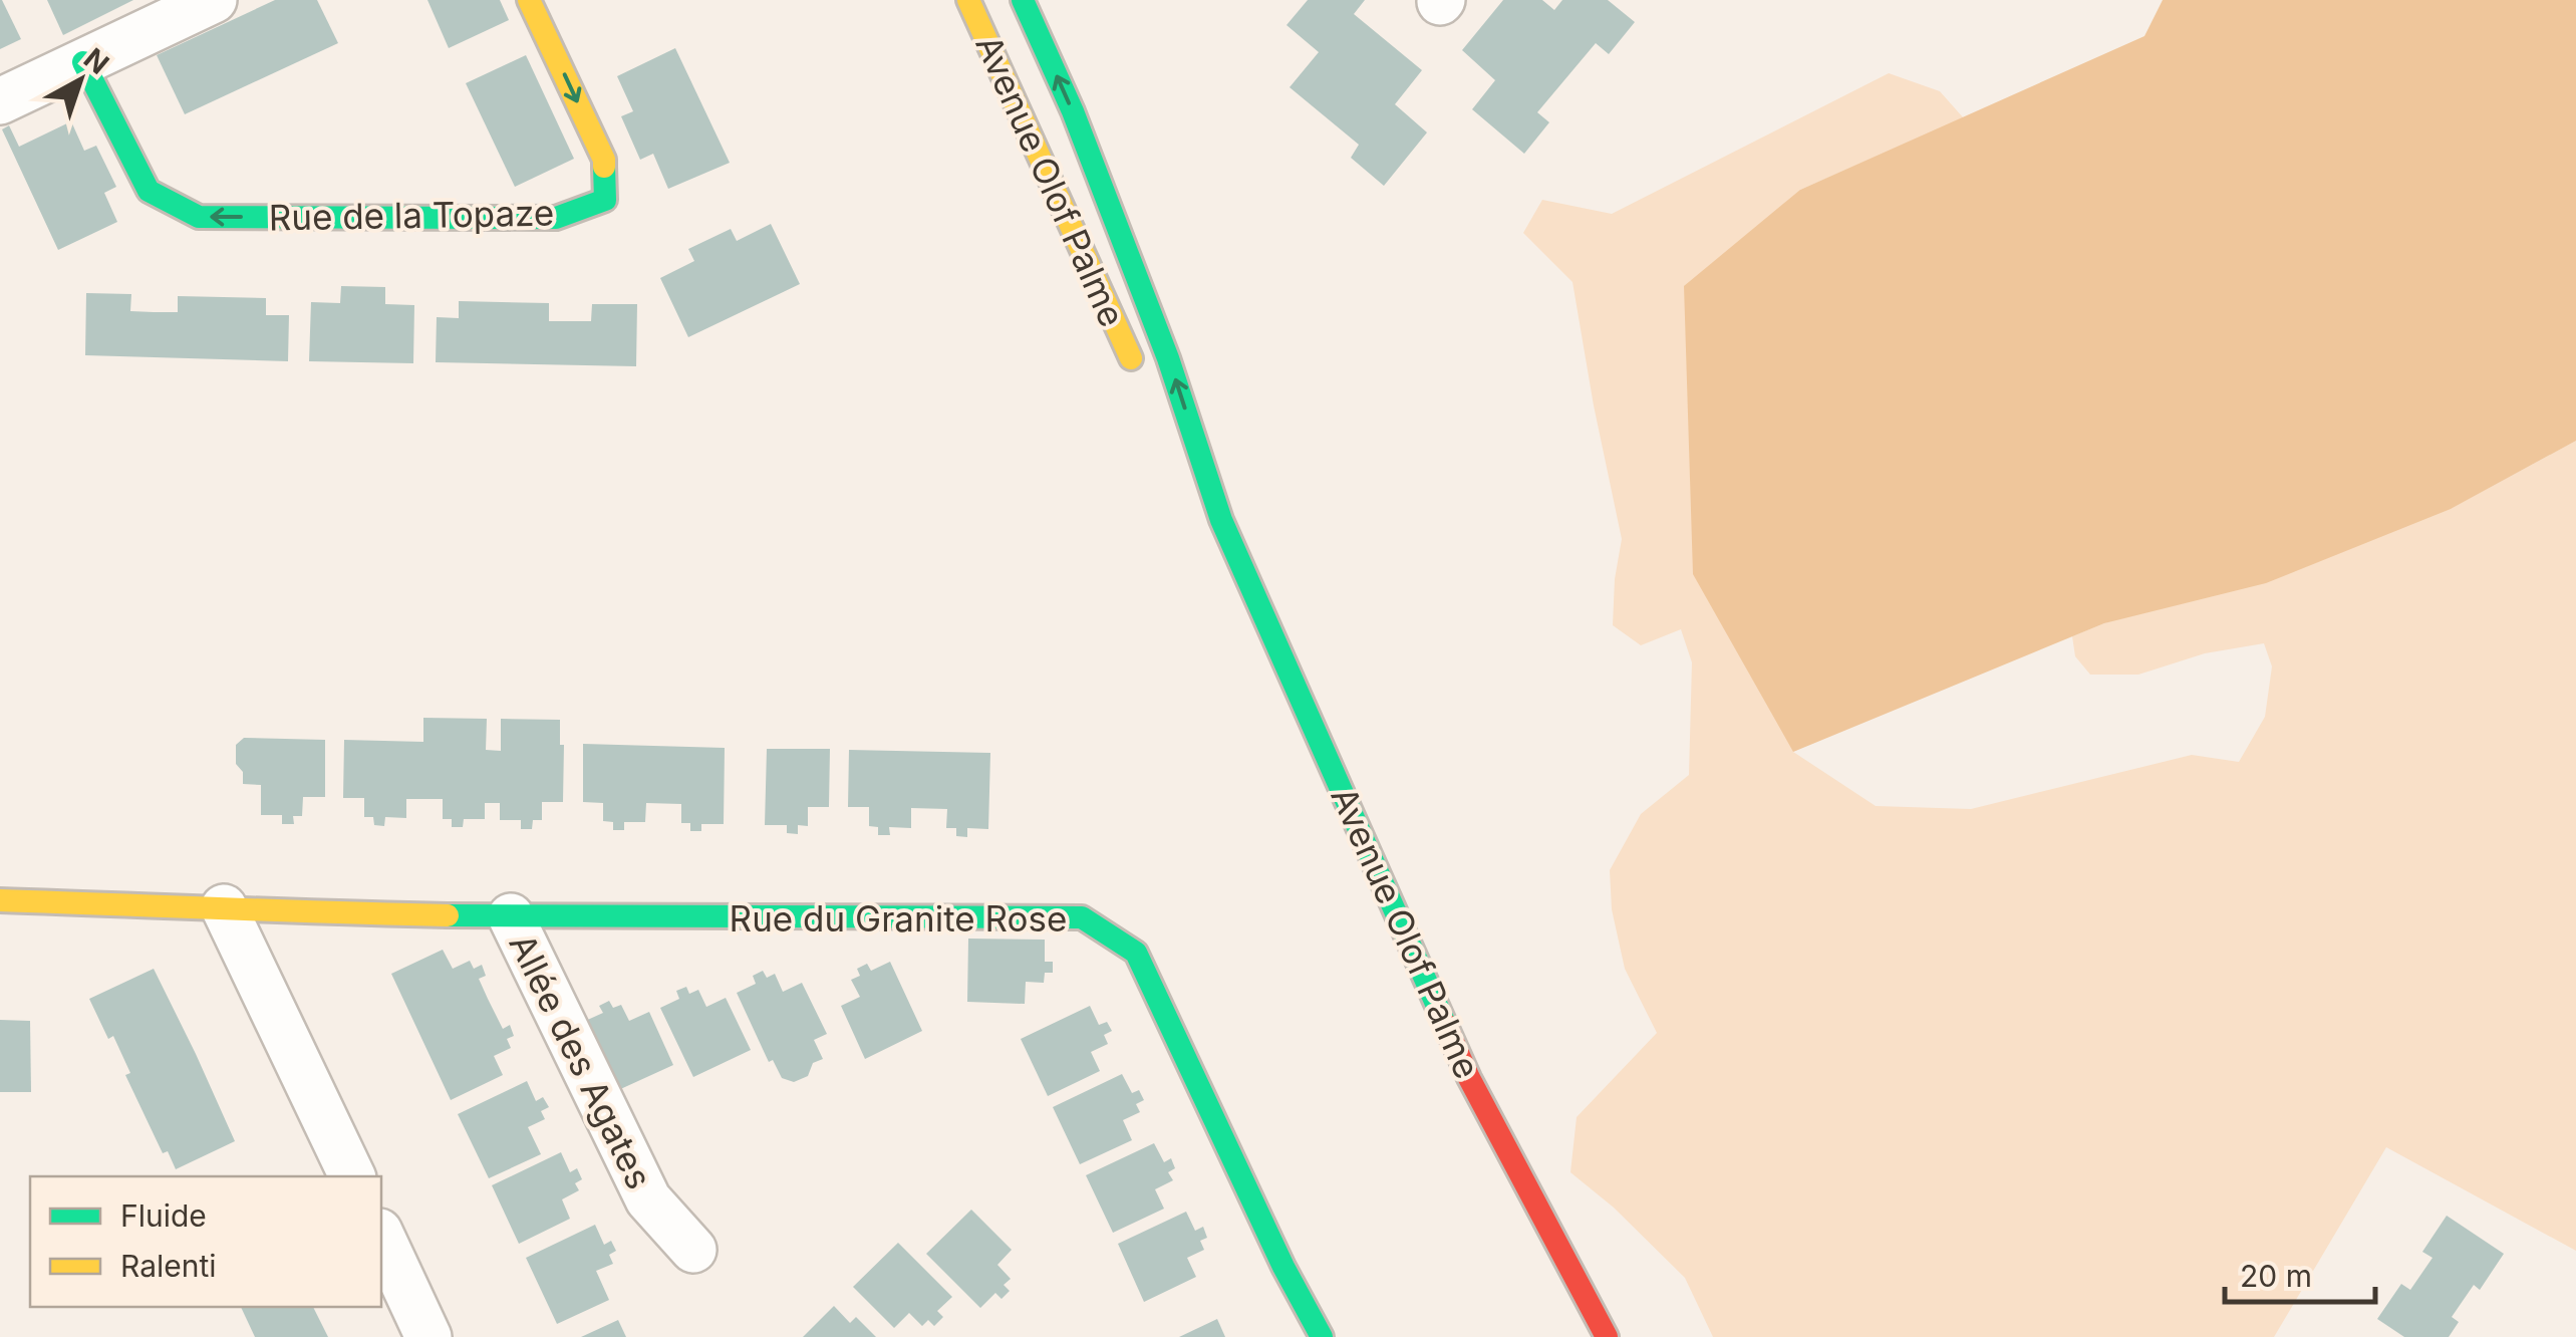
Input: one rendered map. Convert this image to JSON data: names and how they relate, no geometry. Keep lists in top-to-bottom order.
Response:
{
  "streets": {
    "street": [
      "Avenue Olof Palme",
      "Rue de la Topaze",
      "Rue du Granite Rose",
      "Allée des Agates"
    ]
  },
  "crossings": [
    ["Rue du Granite Rose", "Allée des Agates"]
  ],
  "legend": ["Fluide", "Ralenti"],
  "scale_bar": "20 m",
  "north": "top right"
}
